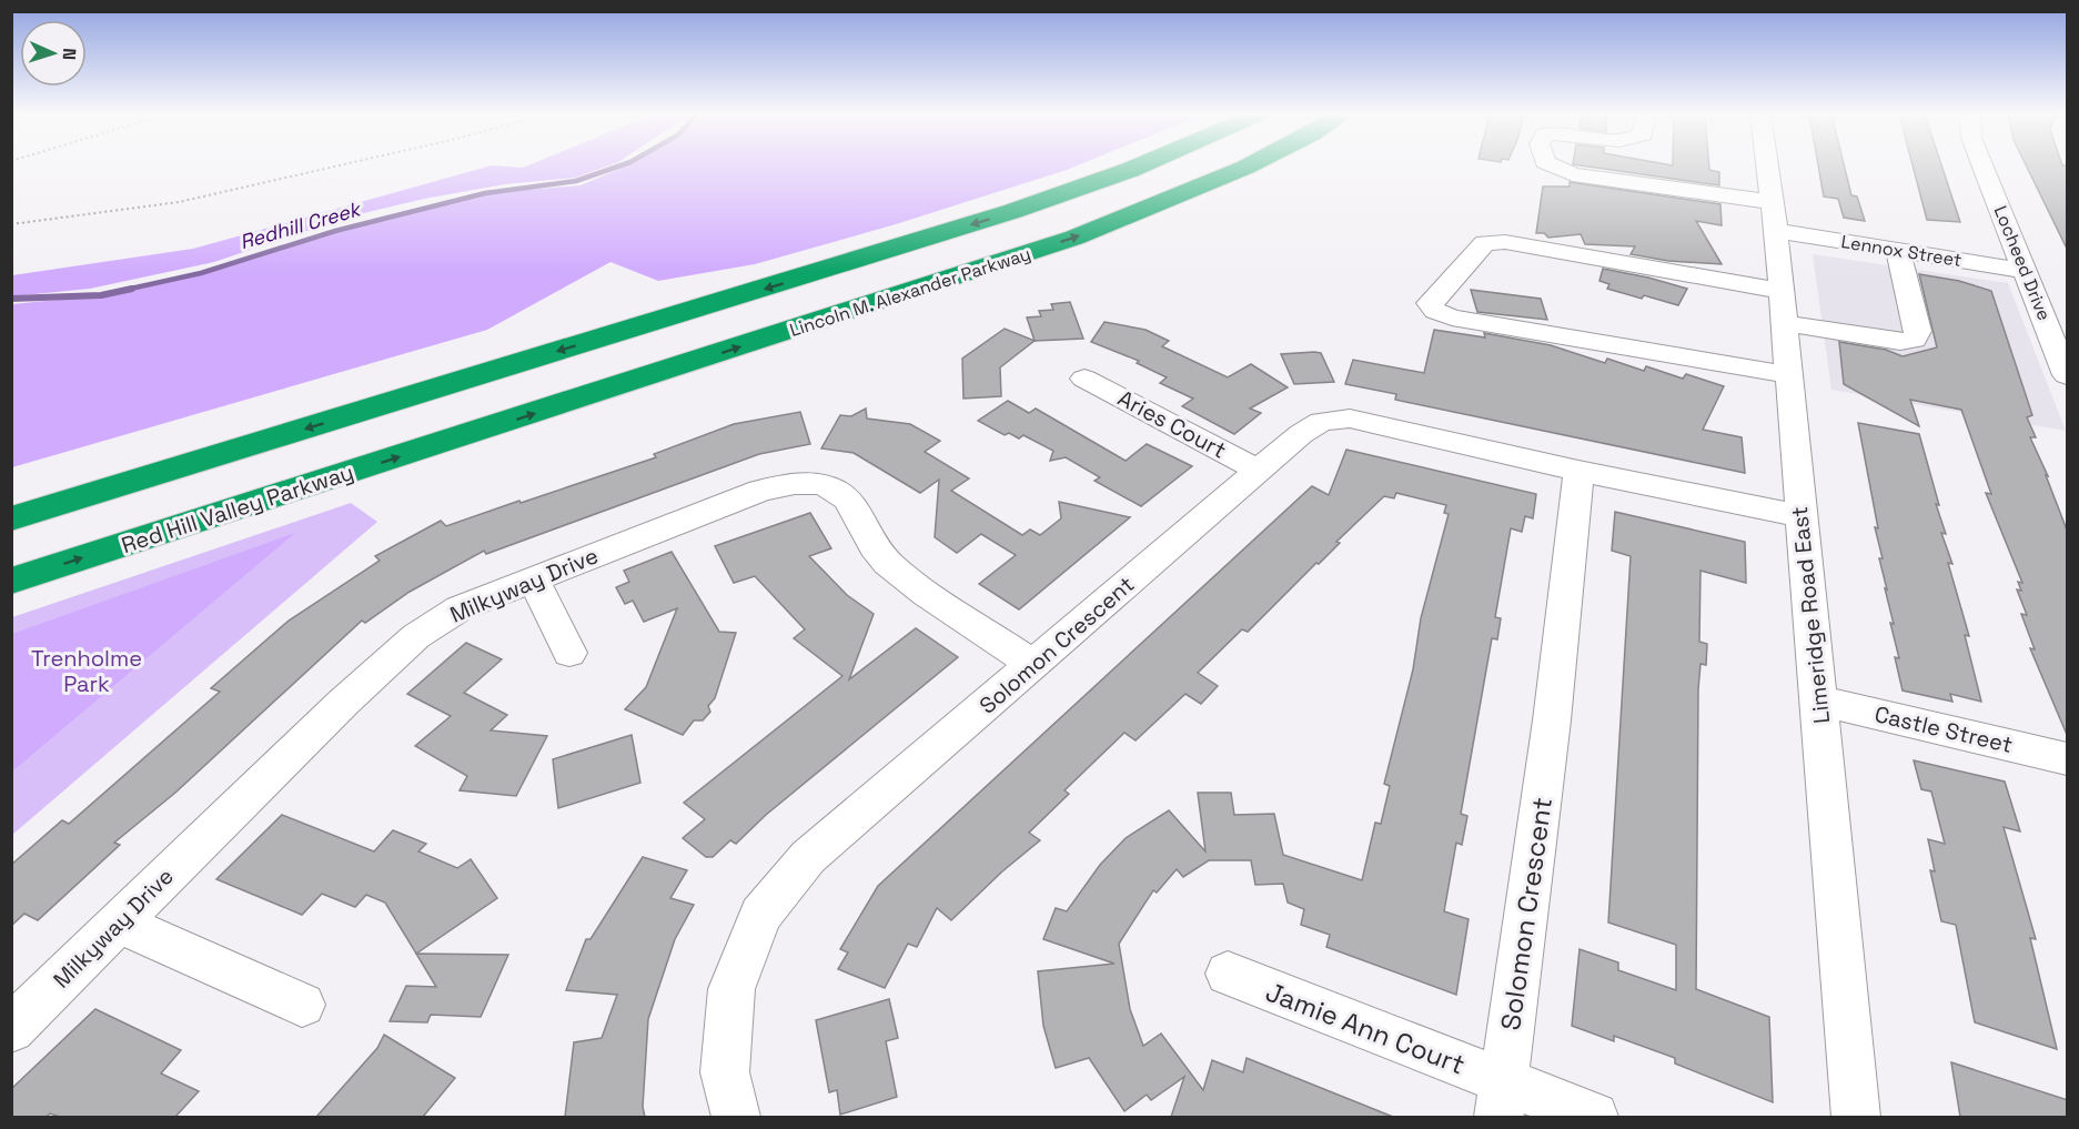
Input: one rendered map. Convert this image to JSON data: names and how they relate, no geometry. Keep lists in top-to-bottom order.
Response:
{
  "streets": {
    "highway": ["Lincoln M. Alexander Parkway", "Red Hill Valley Parkway"],
    "street": [
      "Lennox Street",
      "Locheed Drive",
      "Aries Court",
      "Milkyway Drive",
      "Limeridge Road East",
      "Solomon Crescent",
      "Castle Street",
      "Jamie Ann Court"
    ]
  },
  "crossings": [
    ["Lennox Street", "Locheed Drive"],
    ["Lennox Street", "Limeridge Road East"],
    ["Lincoln M. Alexander Parkway", "Red Hill Valley Parkway"],
    ["Aries Court", "Solomon Crescent"],
    ["Milkyway Drive", "Solomon Crescent"],
    ["Limeridge Road East", "Solomon Crescent"],
    ["Limeridge Road East", "Castle Street"],
    ["Solomon Crescent", "Jamie Ann Court"]
  ],
  "water": ["Redhill Creek"],
  "parks": ["Trenholme Park"],
  "north": "right"
}
